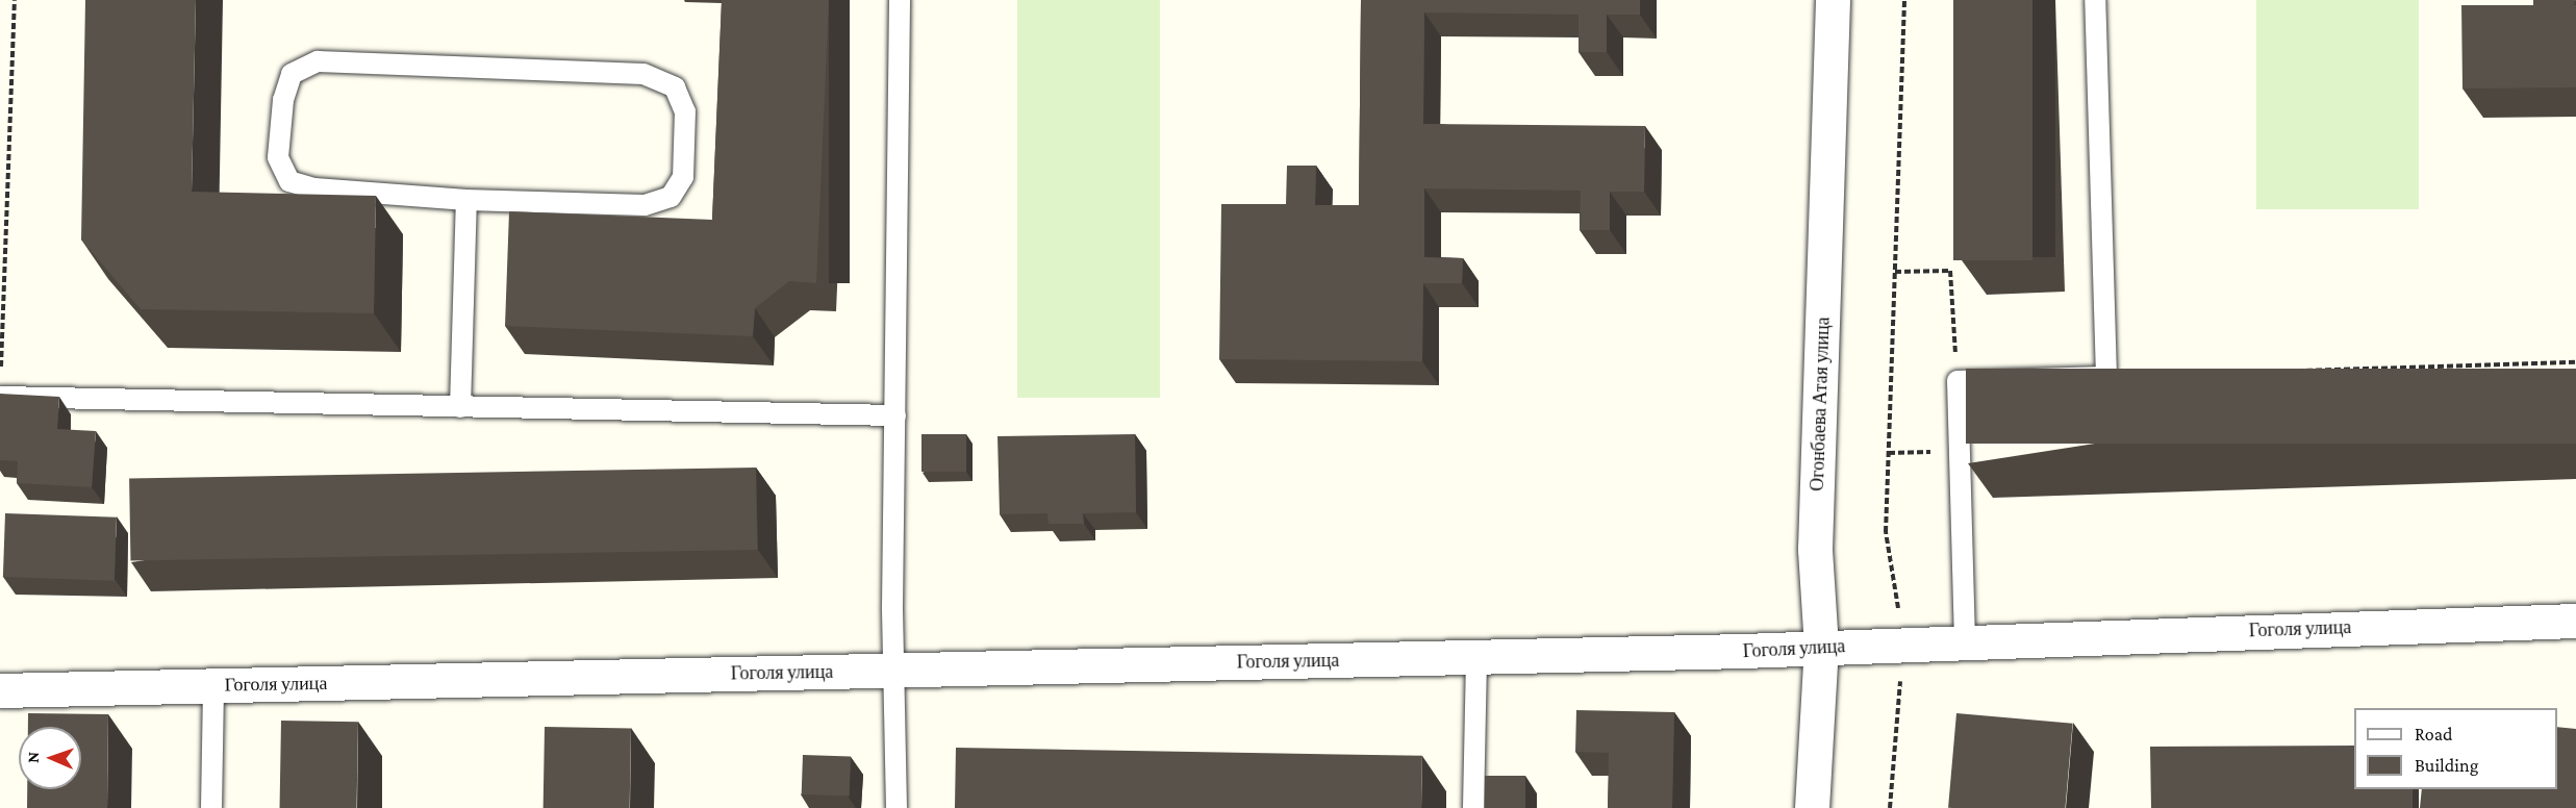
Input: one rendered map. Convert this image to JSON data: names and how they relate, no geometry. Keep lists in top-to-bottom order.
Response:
{
  "streets": {
    "street": ["Огонбаева Атая улица", "Гоголя улица"]
  },
  "crossings": [
    ["Огонбаева Атая улица", "Гоголя улица"]
  ],
  "legend": ["Road", "Building"],
  "north": "left"
}
